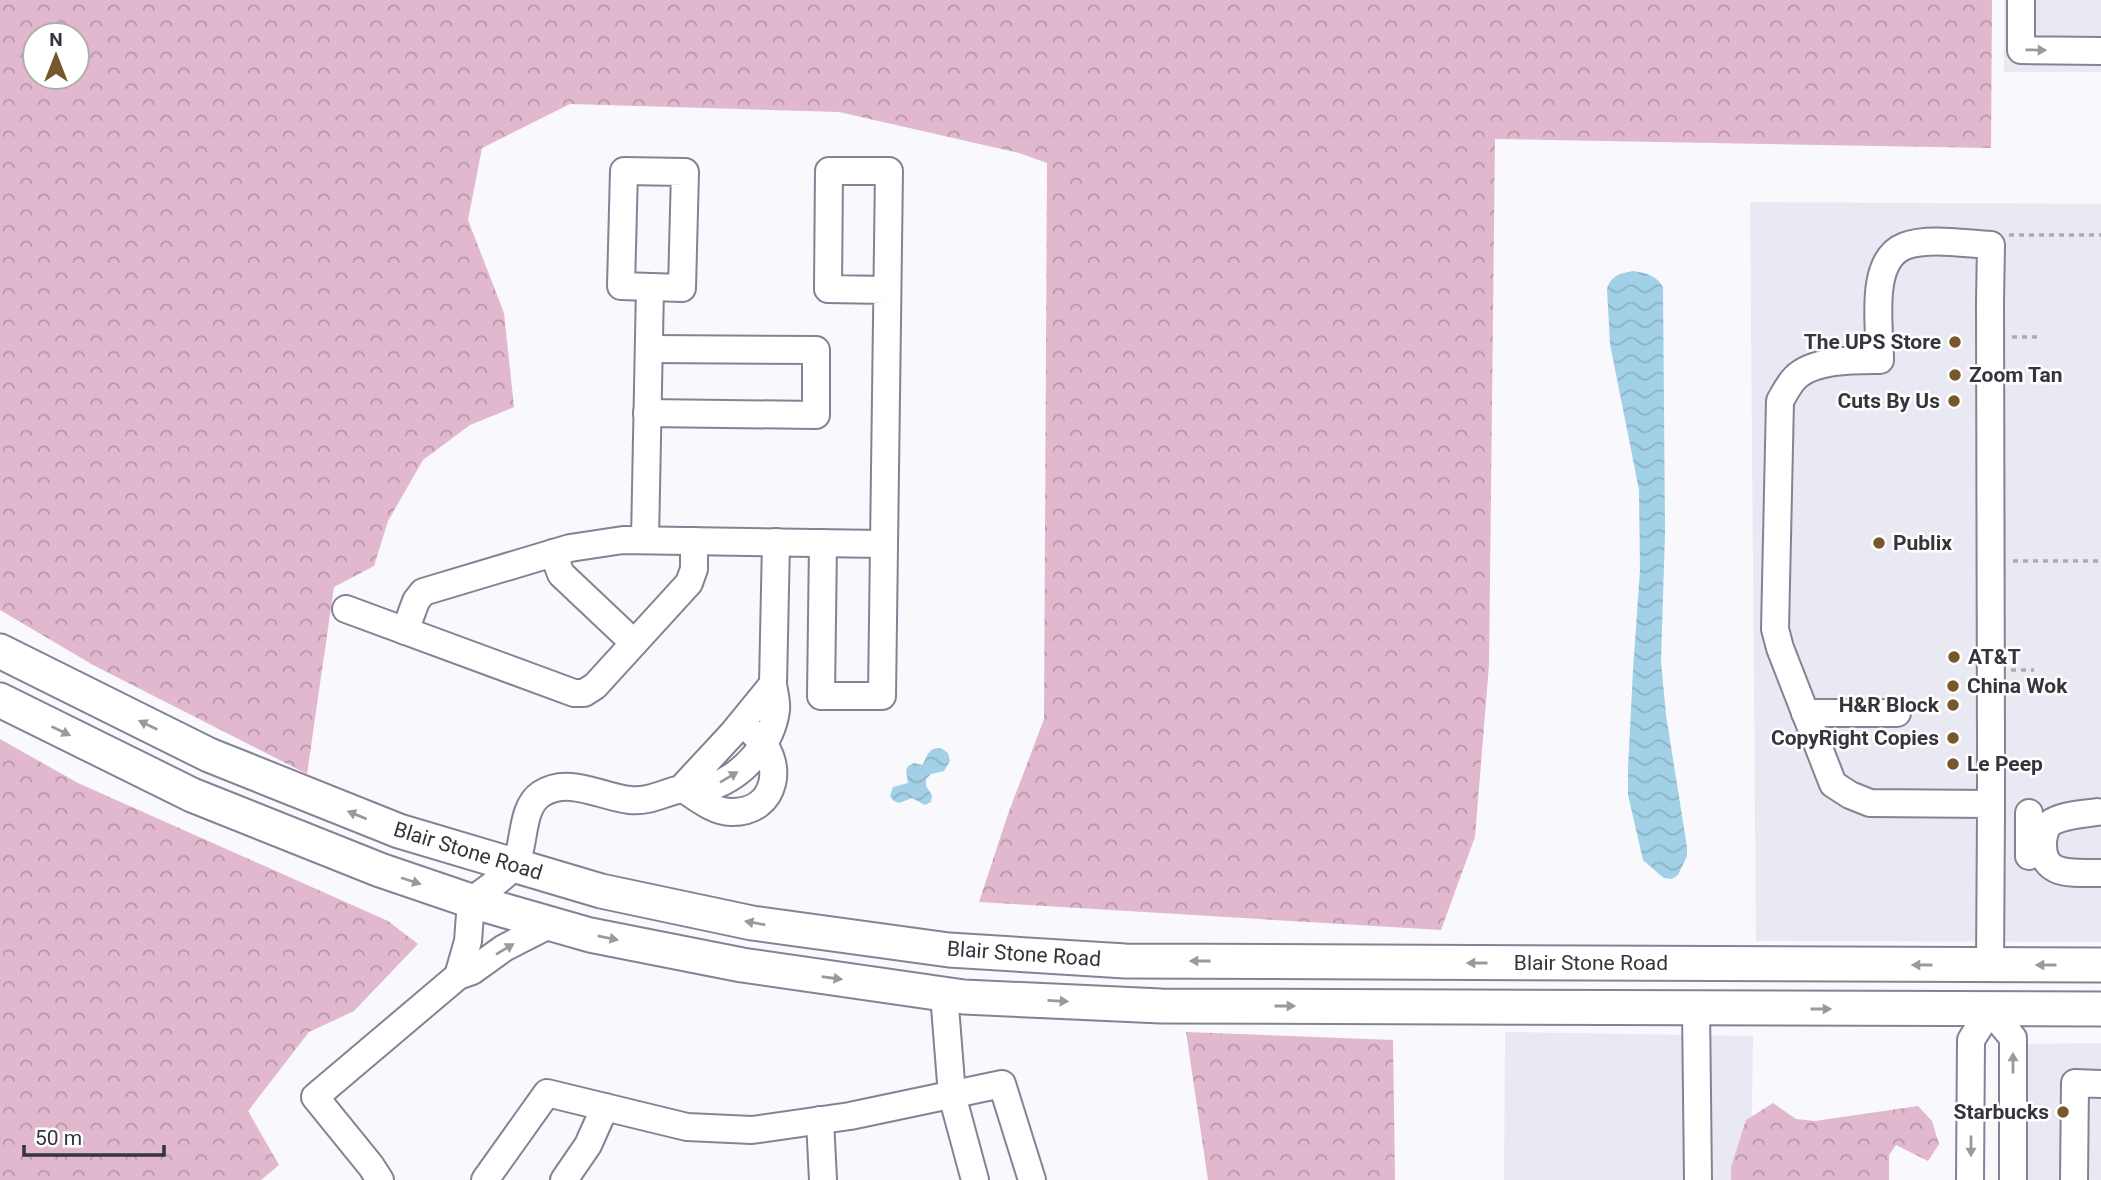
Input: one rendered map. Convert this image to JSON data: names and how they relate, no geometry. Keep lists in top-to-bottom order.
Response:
{
  "streets": {
    "main road": ["Blair Stone Road"]
  },
  "places": [
    "The UPS Store",
    "Zoom Tan",
    "Cuts By Us",
    "Publix",
    "AT&T",
    "China Wok",
    "H&R Block",
    "CopyRight Copies",
    "Le Peep",
    "Starbucks"
  ],
  "scale_bar": "50 m",
  "north": "top"
}
